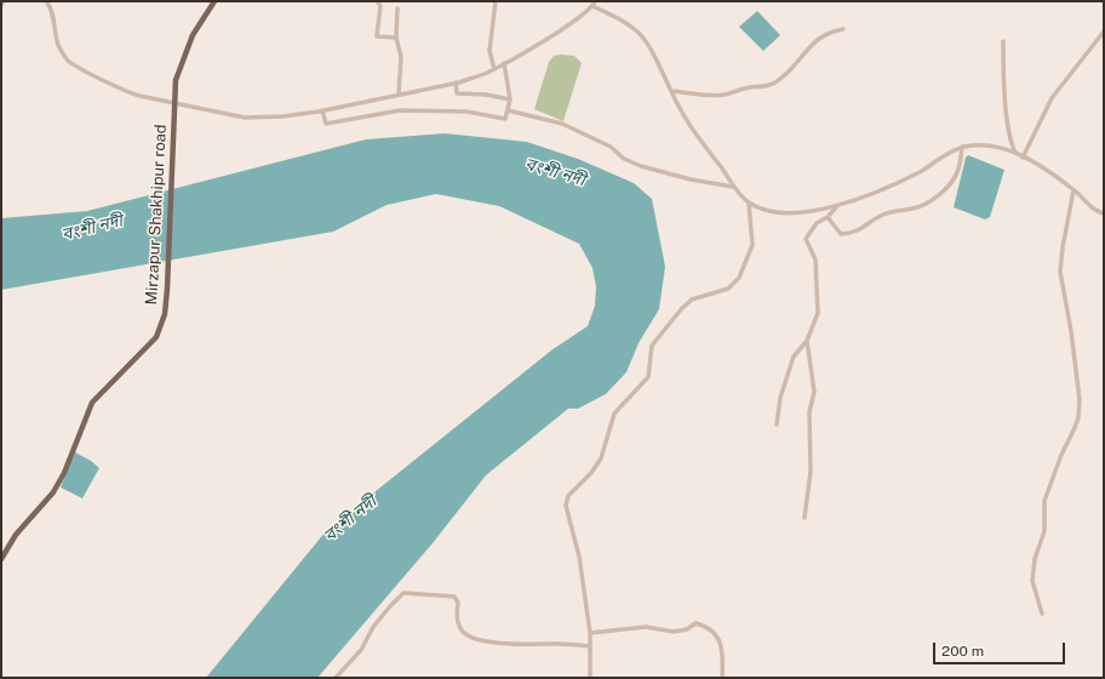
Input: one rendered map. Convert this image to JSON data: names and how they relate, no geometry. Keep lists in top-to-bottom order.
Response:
{
  "streets": {
    "main road": ["Mirzapur Shakhipur road"]
  },
  "water": ["বংশী নদী"],
  "scale_bar": "200 m"
}
